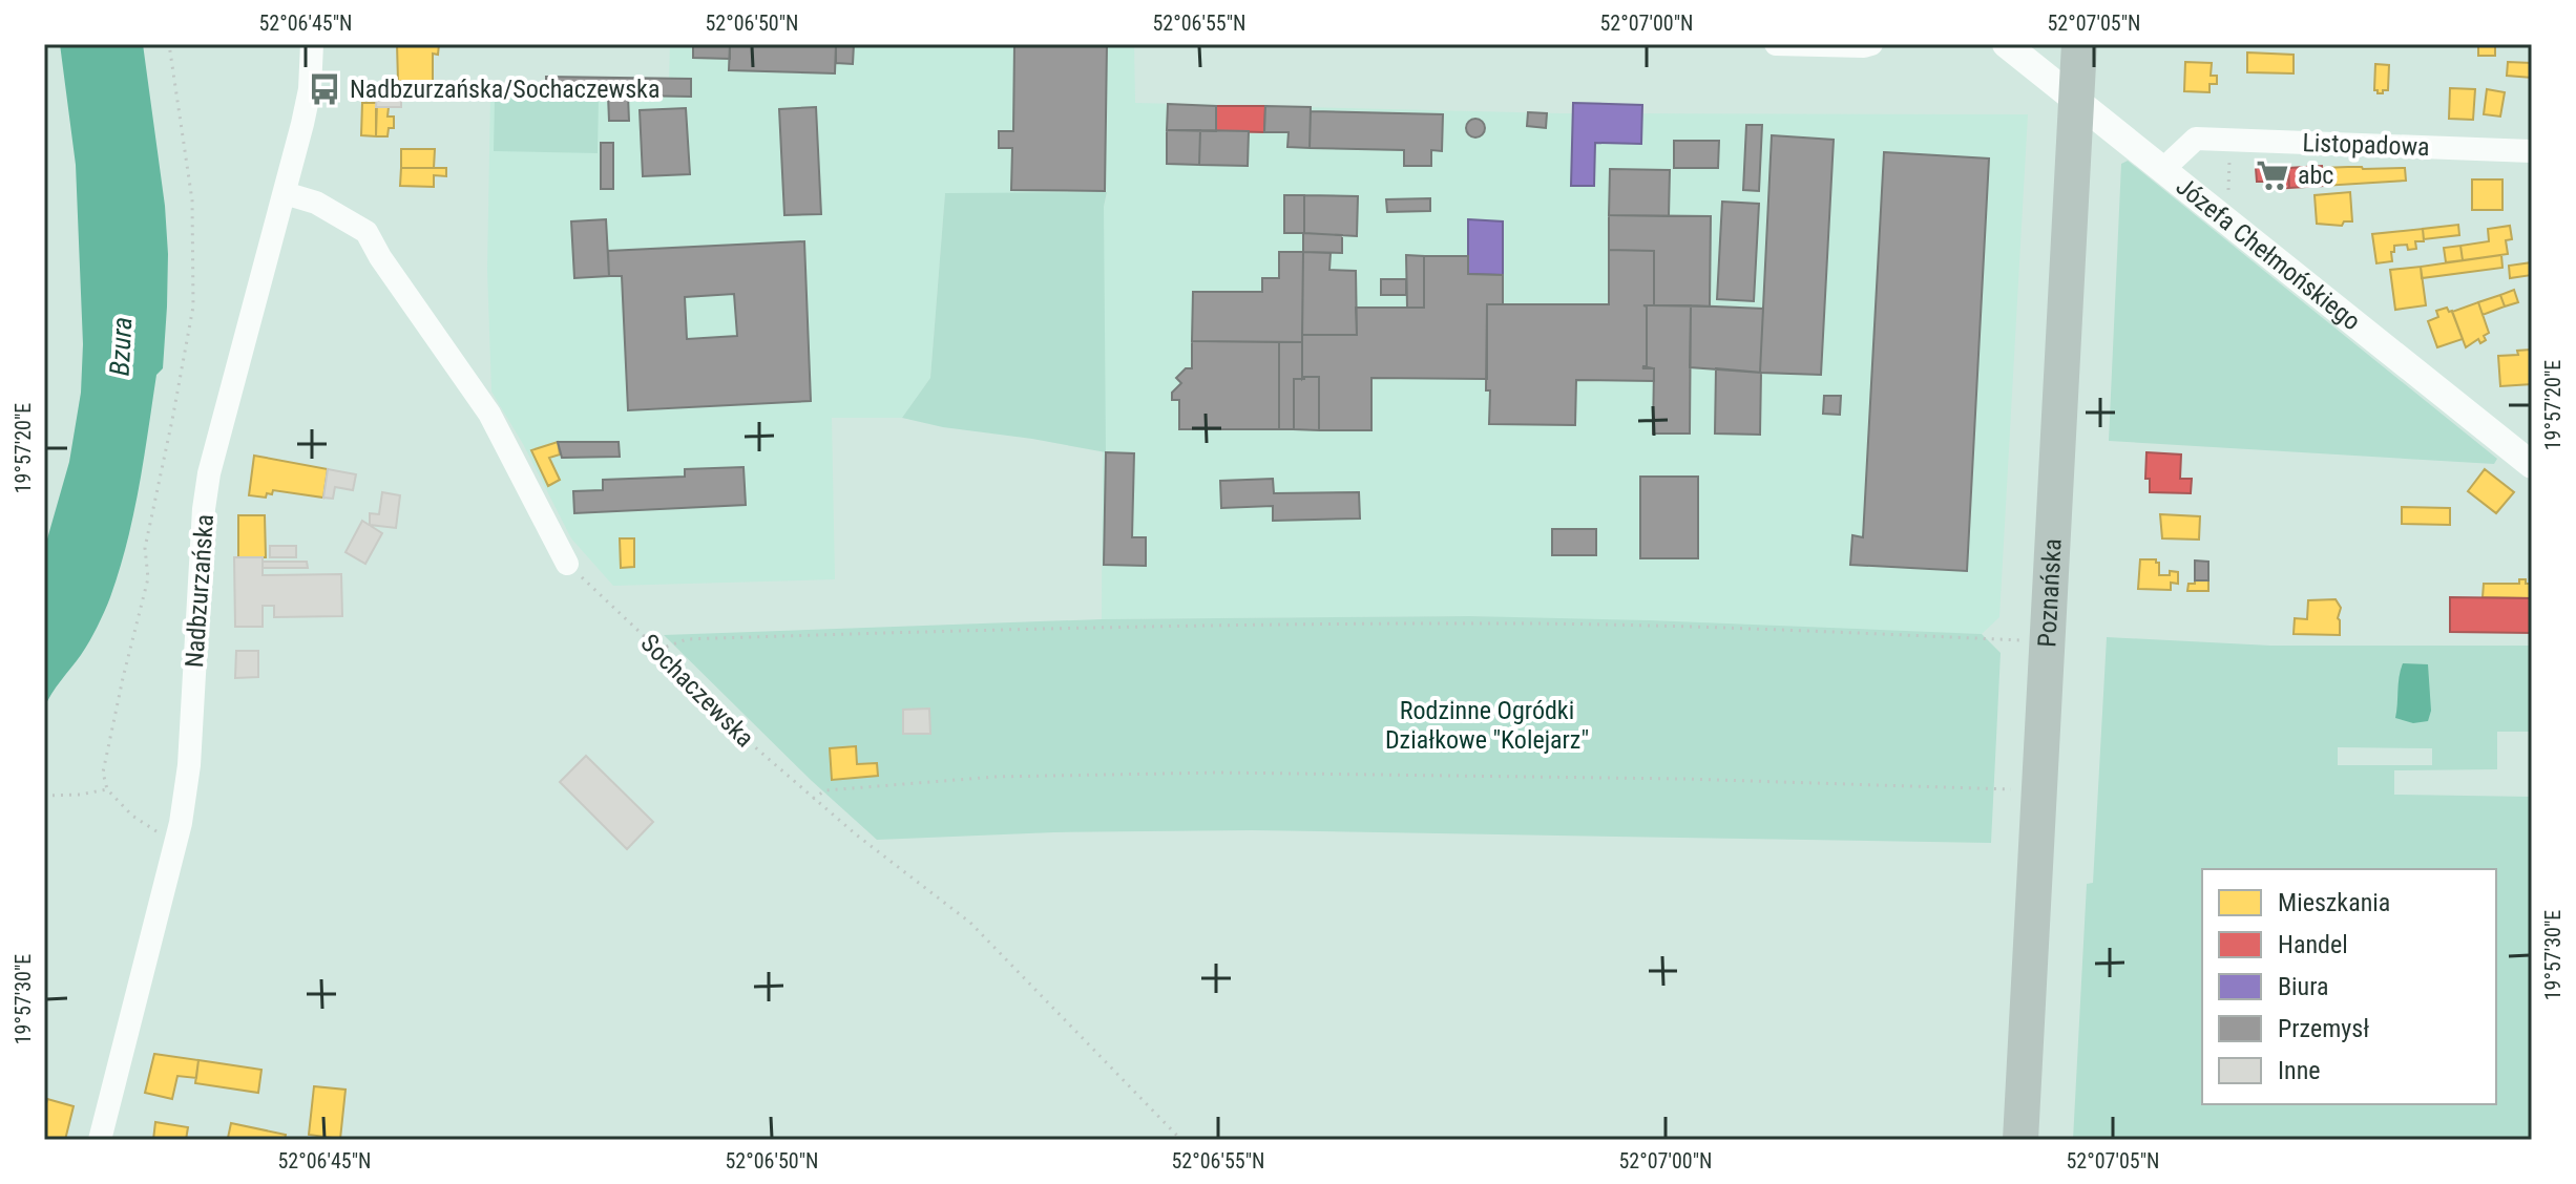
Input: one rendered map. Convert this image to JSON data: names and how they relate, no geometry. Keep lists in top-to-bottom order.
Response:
{
  "streets": {
    "main road": ["Poznańska"],
    "street": ["Listopadowa", "Józefa Chełmońskiego", "Nadbzurzańska"],
    "path": ["Sochaczewska"]
  },
  "crossings": [
    ["Listopadowa", "Józefa Chełmońskiego"],
    ["Józefa Chełmońskiego", "Poznańska"]
  ],
  "water": ["Bzura"],
  "parks": ["Rodzinne Ogródki Działkowe \"Kolejarz\""],
  "places": {
    "bus stop": ["Nadbzurzańska/Sochaczewska"],
    "supermarket": ["abc"]
  },
  "legend": [
    "Mieszkania",
    "Handel",
    "Biura",
    "Przemysł",
    "Inne"
  ],
  "coordinates": [
    "52°06'45\"N",
    "52°06'50\"N",
    "52°06'55\"N",
    "52°07'00\"N",
    "52°07'05\"N",
    "19°57'20\"E",
    "19°57'30\"E"
  ]
}
